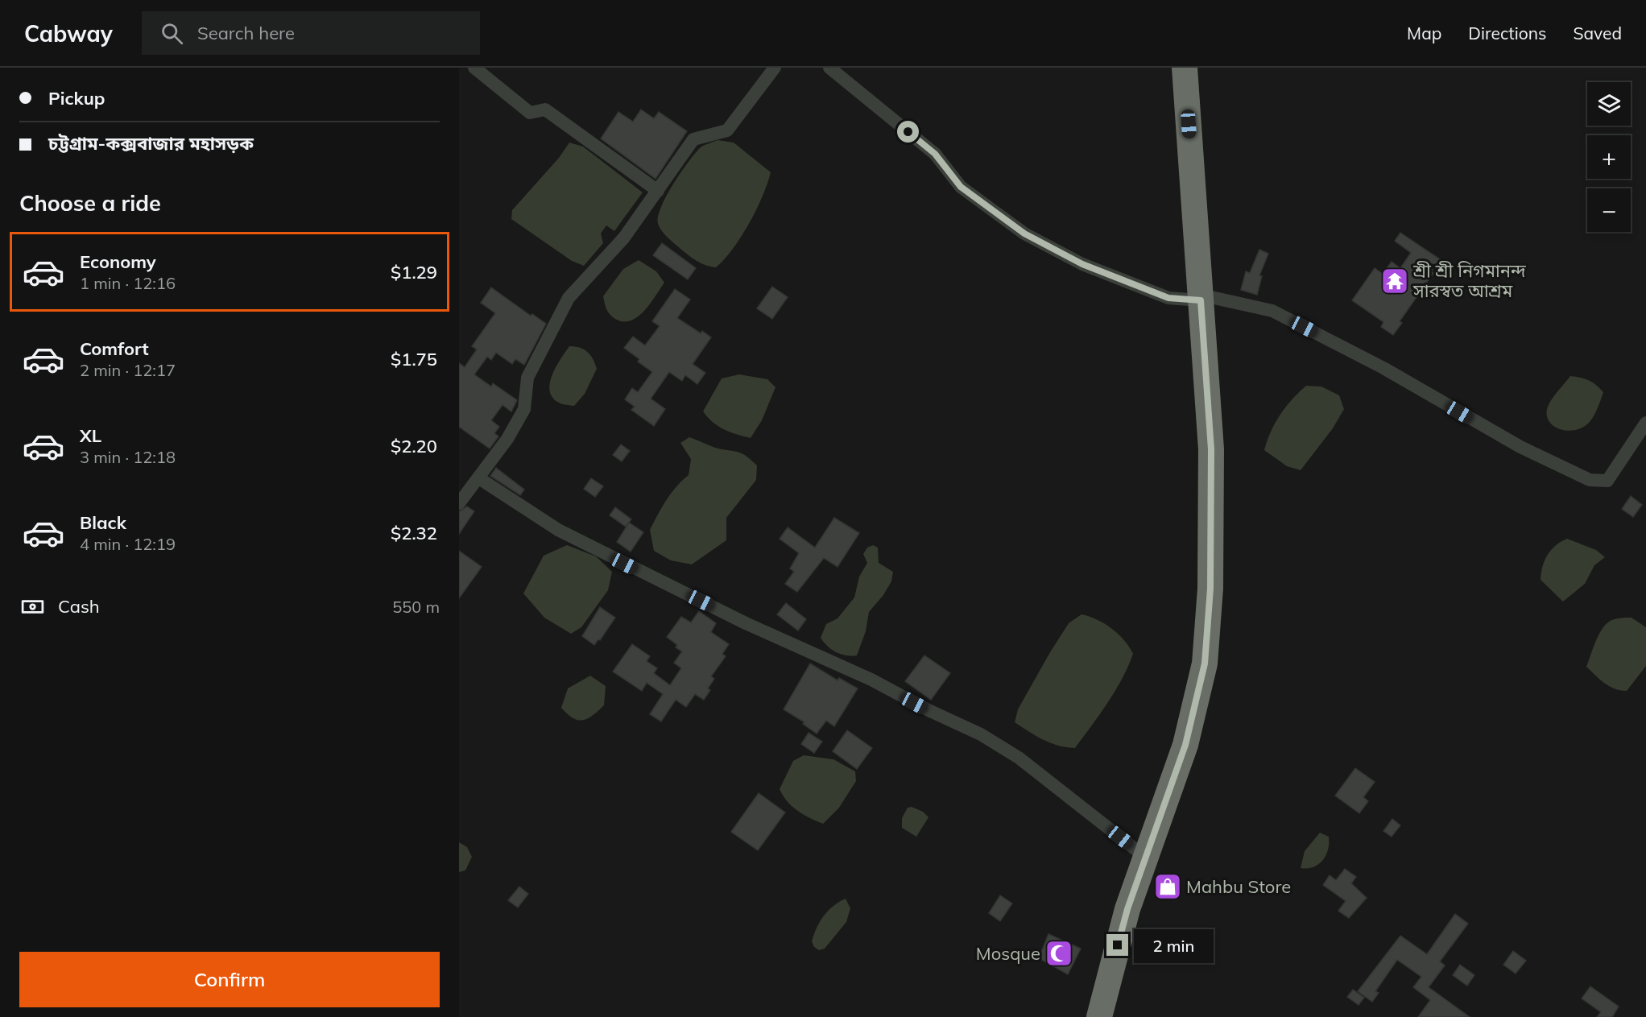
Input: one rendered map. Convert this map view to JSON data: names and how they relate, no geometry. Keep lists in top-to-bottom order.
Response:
{
  "places": {
    "temple": ["শ্রী শ্রী নিগমানন্দ সারস্বত আশ্রম"],
    "shop": ["Mahbu Store"],
    "mosque": ["Mosque"]
  },
  "page": {
    "header": "Cabway",
    "search": "Search here",
    "nav": ["Map", "Directions", "Saved"],
    "banner": ["Pickup", "চট্টগ্রাম-কক্সবাজার মহাসড়ক"],
    "map_buttons": ["+", "−"],
    "heading": "Choose a ride",
    "list": [
      {
        "name": "Economy",
        "note": "1 min · 12:16",
        "value": "$1.29"
      },
      {
        "name": "Comfort",
        "note": "2 min · 12:17",
        "value": "$1.75"
      },
      {
        "name": "XL",
        "note": "3 min · 12:18",
        "value": "$2.20"
      },
      {
        "name": "Black",
        "note": "4 min · 12:19",
        "value": "$2.32"
      }
    ],
    "pay": ["Cash", "550 m"],
    "bubble": "2 min",
    "buttons": "Confirm"
  }
}
